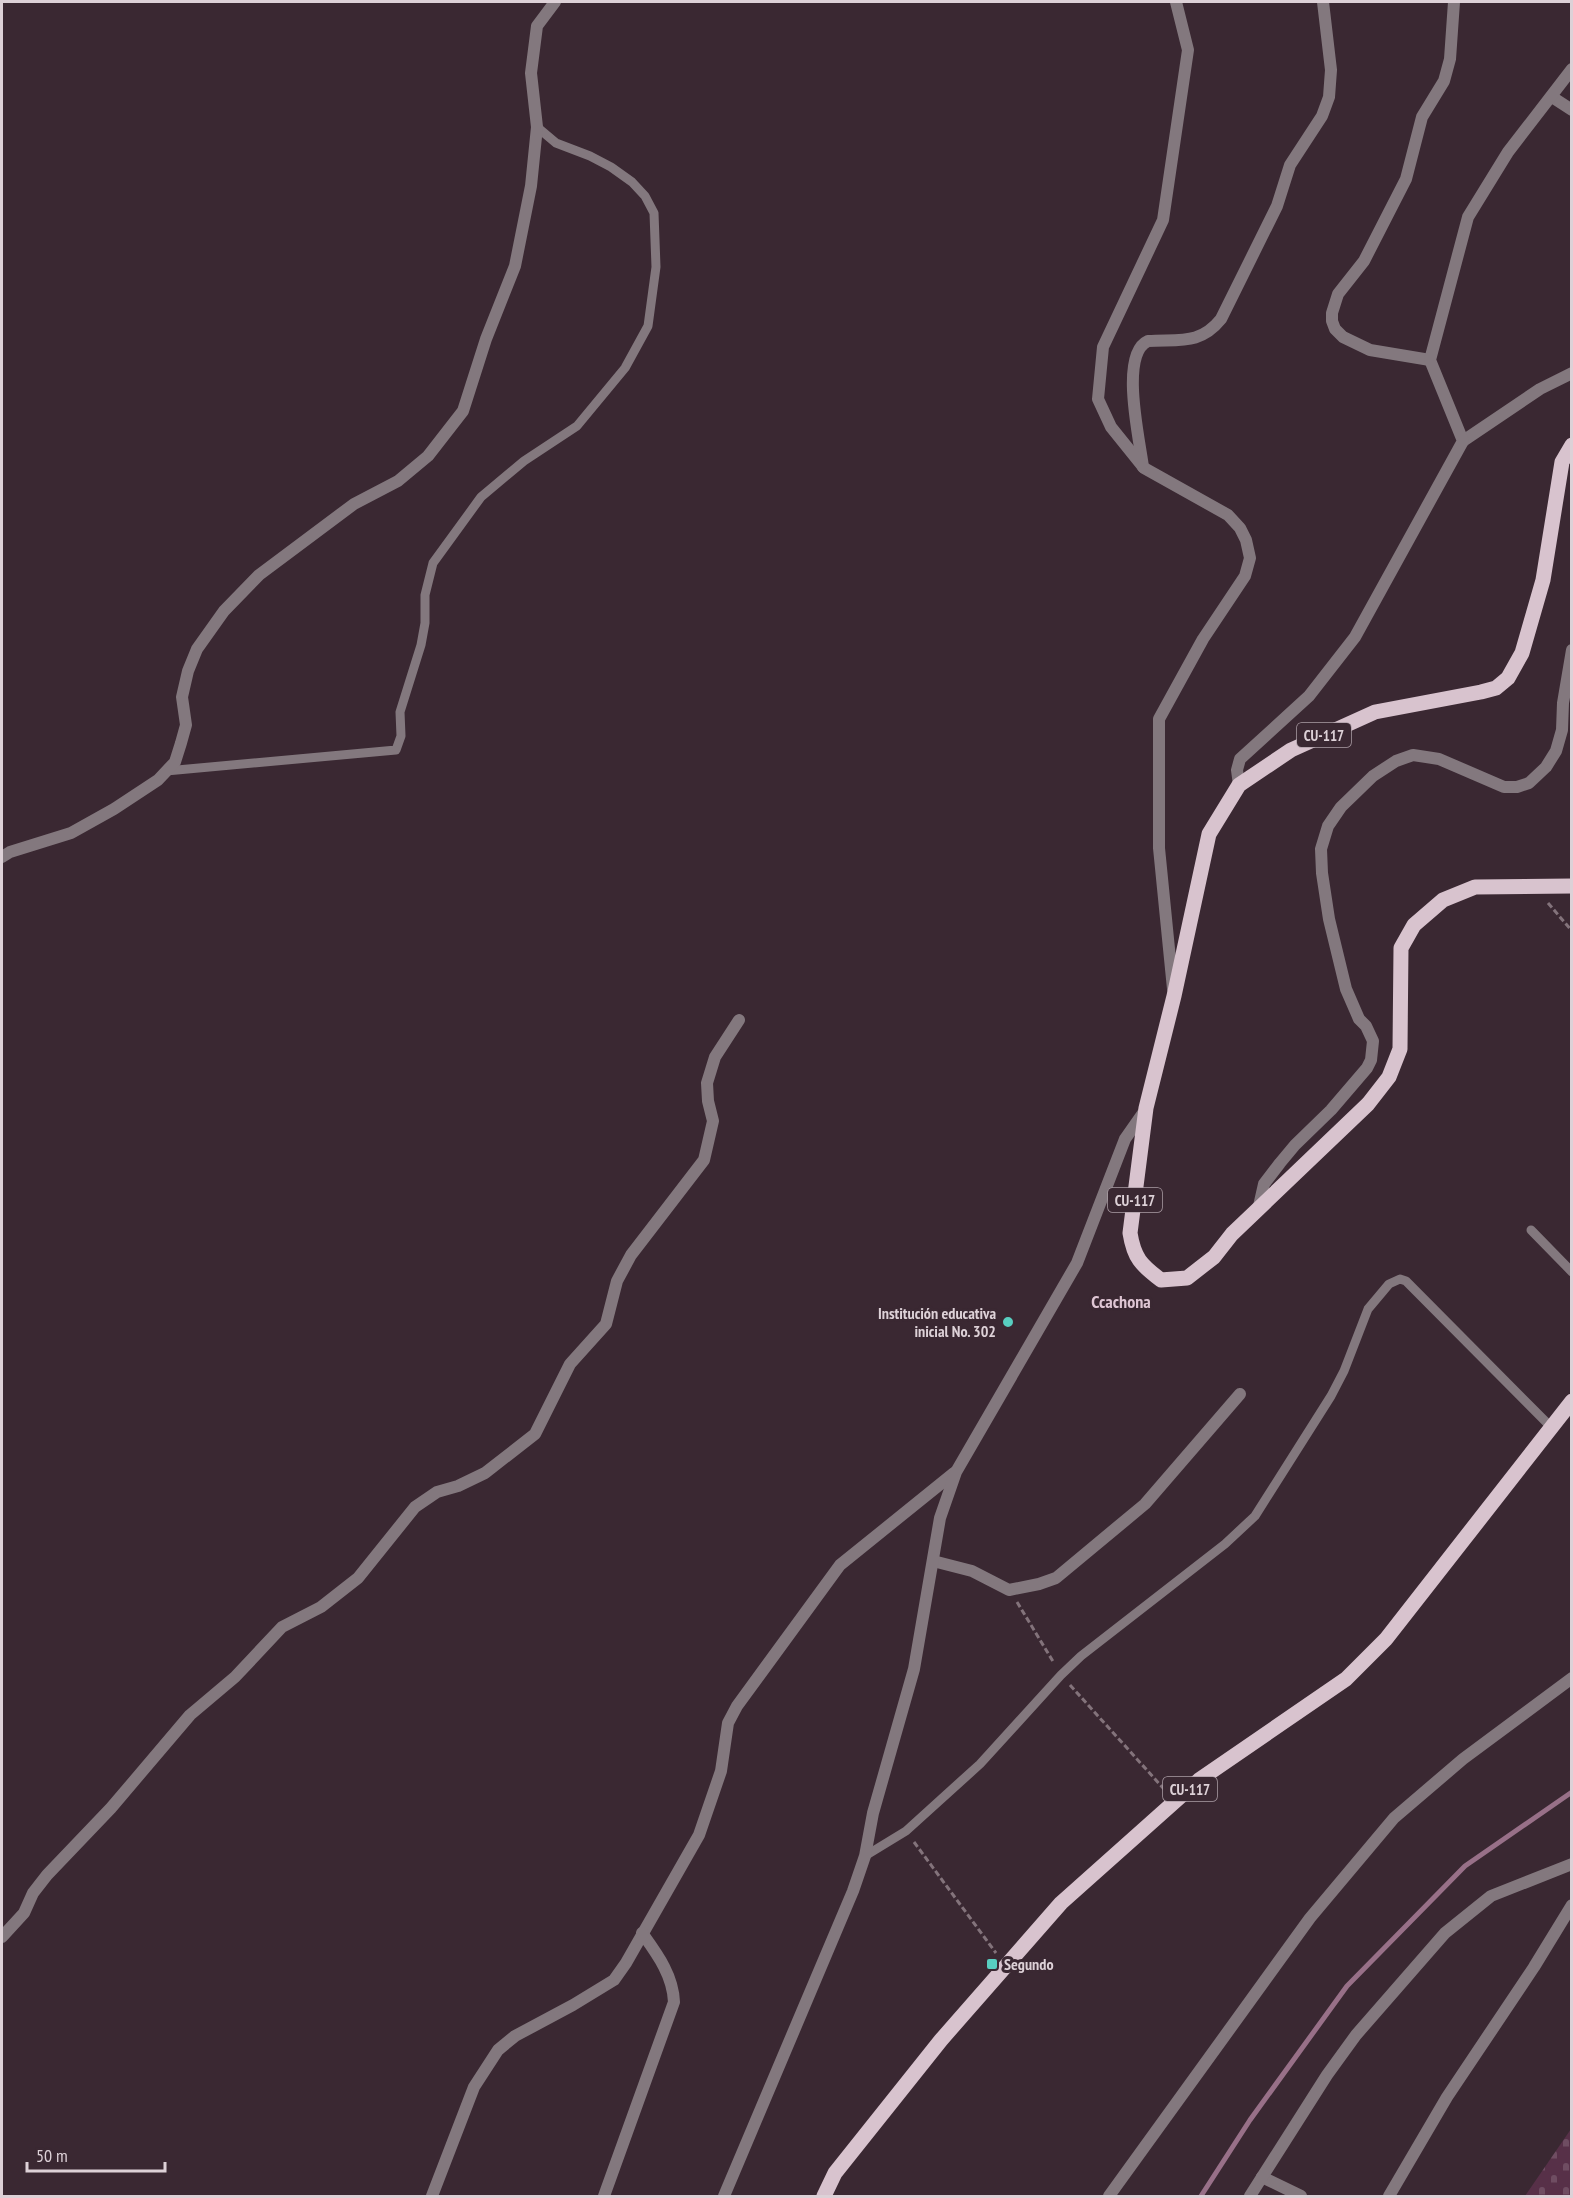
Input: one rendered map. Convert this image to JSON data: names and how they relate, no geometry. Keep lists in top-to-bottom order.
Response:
{
  "streets": {
    "main road": ["CU-117"]
  },
  "districts": ["Ccachona"],
  "places": {
    "other": ["Institución educativa inicial No. 302"],
    "transit": ["Segundo"]
  },
  "scale_bar": "50 m"
}
